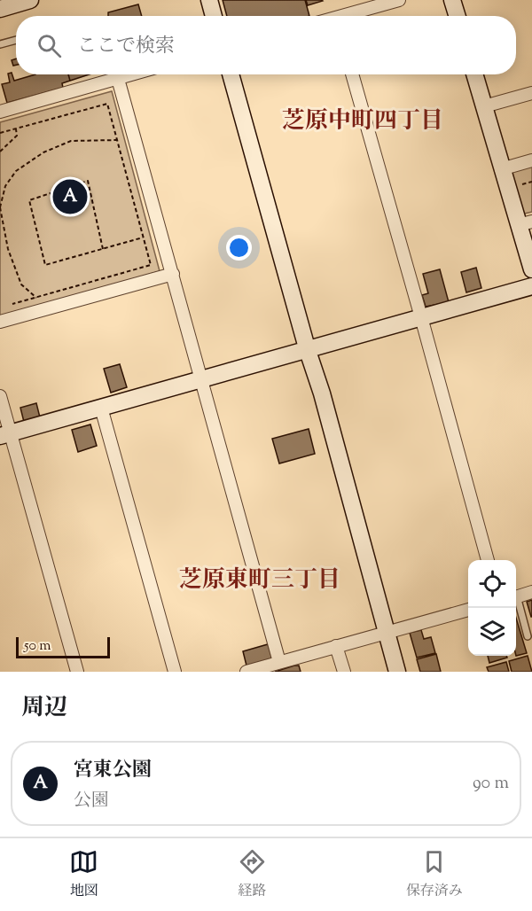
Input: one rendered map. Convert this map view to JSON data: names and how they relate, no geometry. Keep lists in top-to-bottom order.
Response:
{
  "districts": ["芝原中町四丁目", "芝原東町三丁目"],
  "scale_bar": "50 m",
  "page": {
    "search": "ここで検索",
    "pins": "A",
    "scale": "50 m",
    "heading": "周辺",
    "list": [
      {
        "mark": "A",
        "name": "宮東公園",
        "note": "公園",
        "value": "90 m"
      }
    ],
    "nav": ["地図", "経路", "保存済み"]
  }
}
